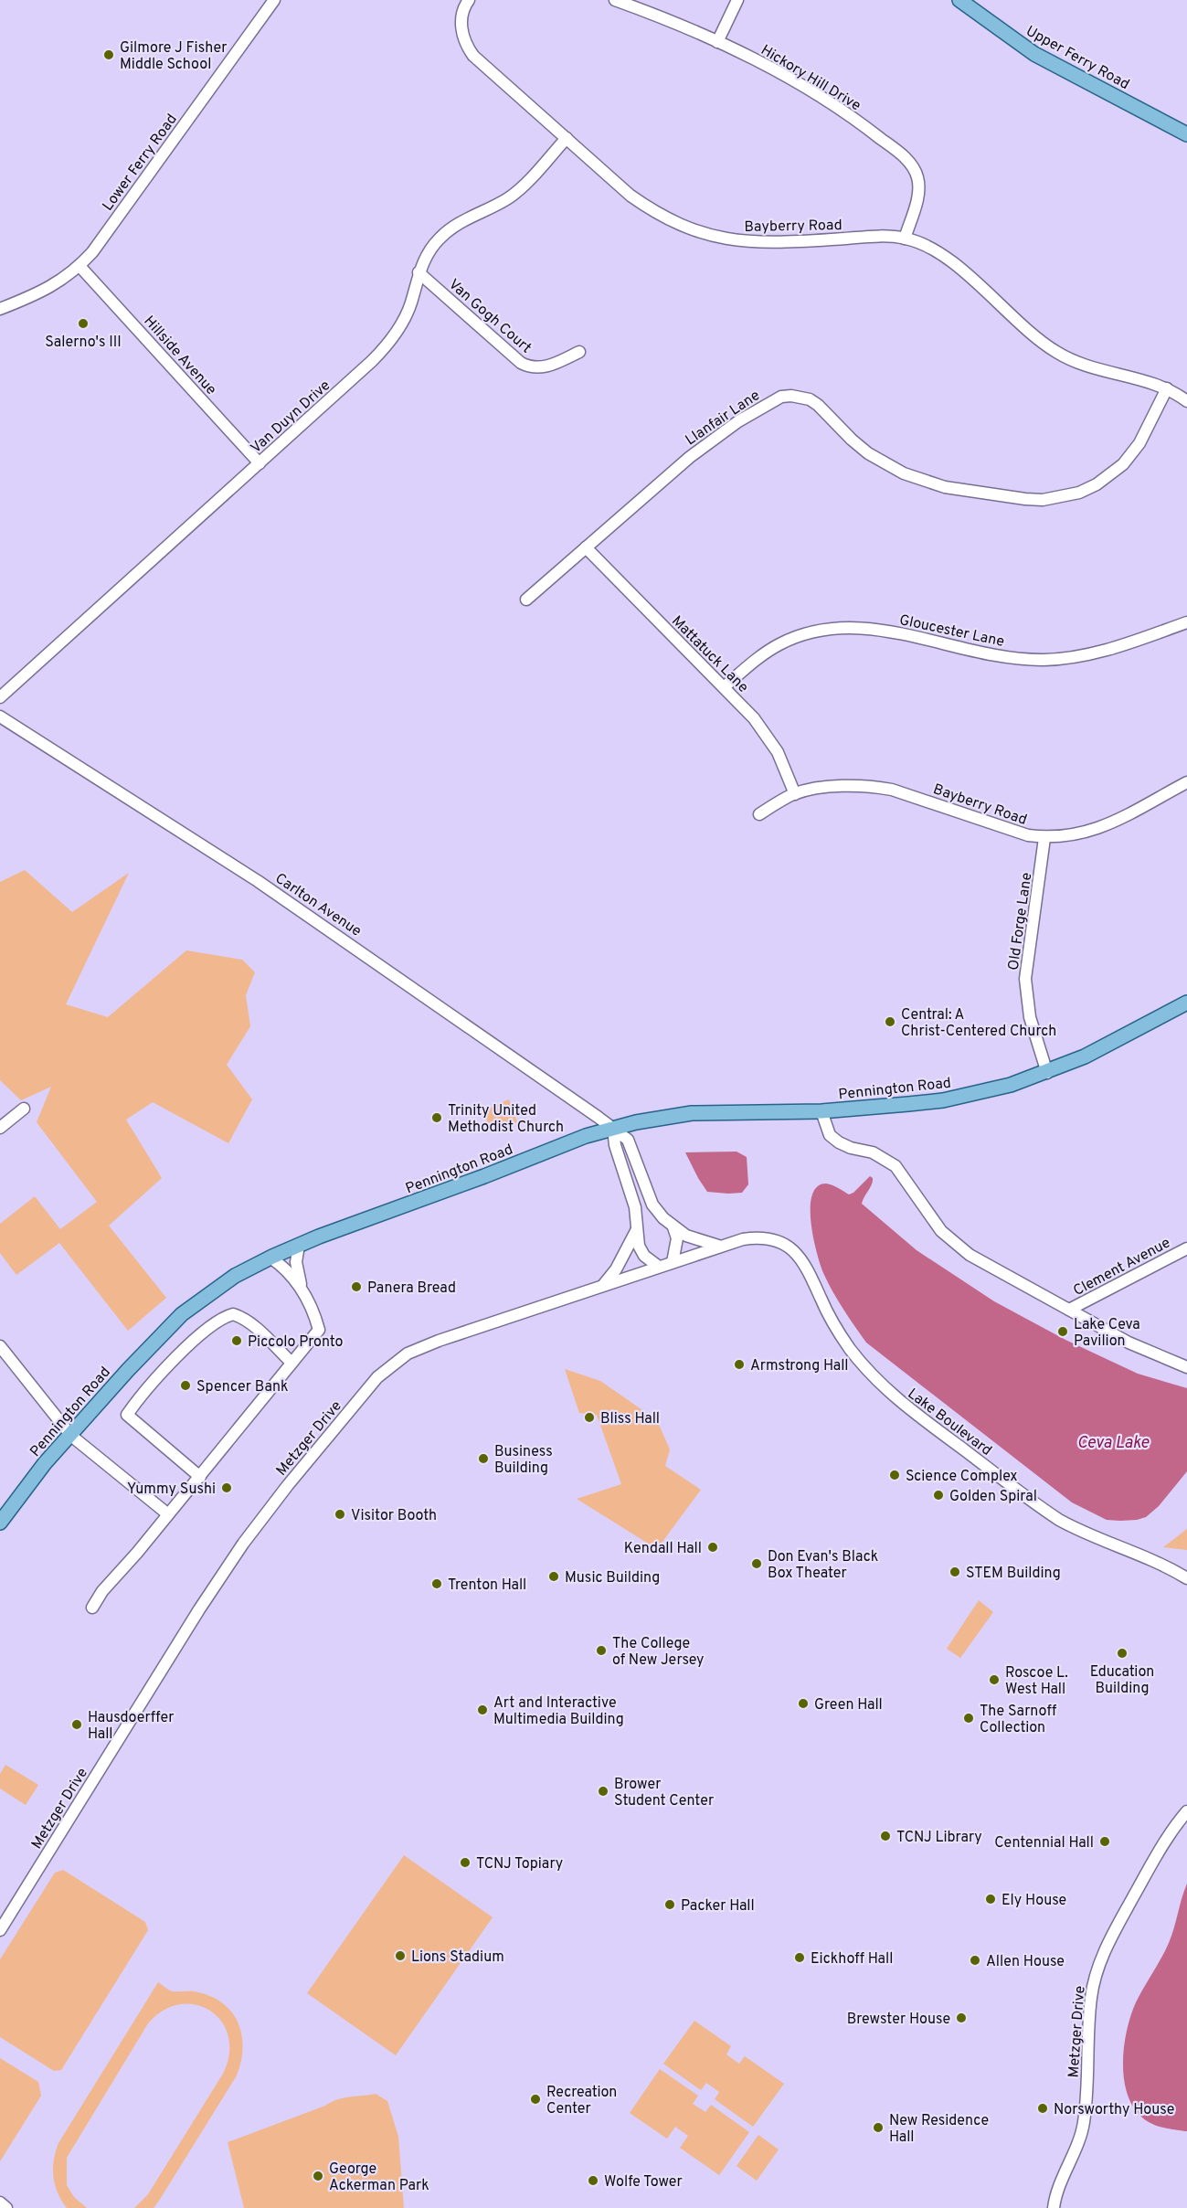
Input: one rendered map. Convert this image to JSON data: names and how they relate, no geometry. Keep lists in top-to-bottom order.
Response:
{
  "streets": {
    "main road": ["Upper Ferry Road", "Pennington Road"],
    "street": [
      "Hickory Hill Drive",
      "Lower Ferry Road",
      "Bayberry Road",
      "Van Gogh Court",
      "Hillside Avenue",
      "Van Duyn Drive",
      "Llanfair Lane",
      "Gloucester Lane",
      "Mattatuck Lane",
      "Carlton Avenue",
      "Old Forge Lane",
      "Clement Avenue",
      "Lake Boulevard",
      "Metzger Drive"
    ]
  },
  "crossings": [
    ["Hickory Hill Drive", "Bayberry Road"],
    ["Lower Ferry Road", "Hillside Avenue"],
    ["Bayberry Road", "Van Duyn Drive"],
    ["Bayberry Road", "Llanfair Lane"],
    ["Bayberry Road", "Mattatuck Lane"],
    ["Bayberry Road", "Old Forge Lane"],
    ["Van Gogh Court", "Van Duyn Drive"],
    ["Hillside Avenue", "Van Duyn Drive"],
    ["Llanfair Lane", "Mattatuck Lane"],
    ["Gloucester Lane", "Mattatuck Lane"],
    ["Carlton Avenue", "Pennington Road"],
    ["Carlton Avenue", "Metzger Drive"],
    ["Old Forge Lane", "Pennington Road"],
    ["Lake Boulevard", "Metzger Drive"]
  ],
  "water": ["Ceva Lake"],
  "places": [
    "Gilmore J Fisher Middle School",
    "Salerno's III",
    "Central: A Christ-Centered Church",
    "Trinity United Methodist Church",
    "Panera Bread",
    "Lake Ceva Pavilion",
    "Piccolo Pronto",
    "Armstrong Hall",
    "Spencer Bank",
    "Bliss Hall",
    "Business Building",
    "Science Complex",
    "Yummy Sushi",
    "Golden Spiral",
    "Visitor Booth",
    "Kendall Hall",
    "Don Evan's Black Box Theater",
    "STEM Building",
    "Music Building",
    "Trenton Hall",
    "The College of New Jersey",
    "Education Building",
    "Roscoe L. West Hall",
    "Green Hall",
    "Art and Interactive Multimedia Building",
    "The Sarnoff Collection",
    "Hausdoerffer Hall",
    "Brower Student Center",
    "TCNJ Library",
    "Centennial Hall",
    "TCNJ Topiary",
    "Ely House",
    "Packer Hall",
    "Lions Stadium",
    "Eickhoff Hall",
    "Allen House",
    "Brewster House",
    "Recreation Center",
    "Norsworthy House",
    "New Residence Hall",
    "George Ackerman Park",
    "Wolfe Tower"
  ]
}
